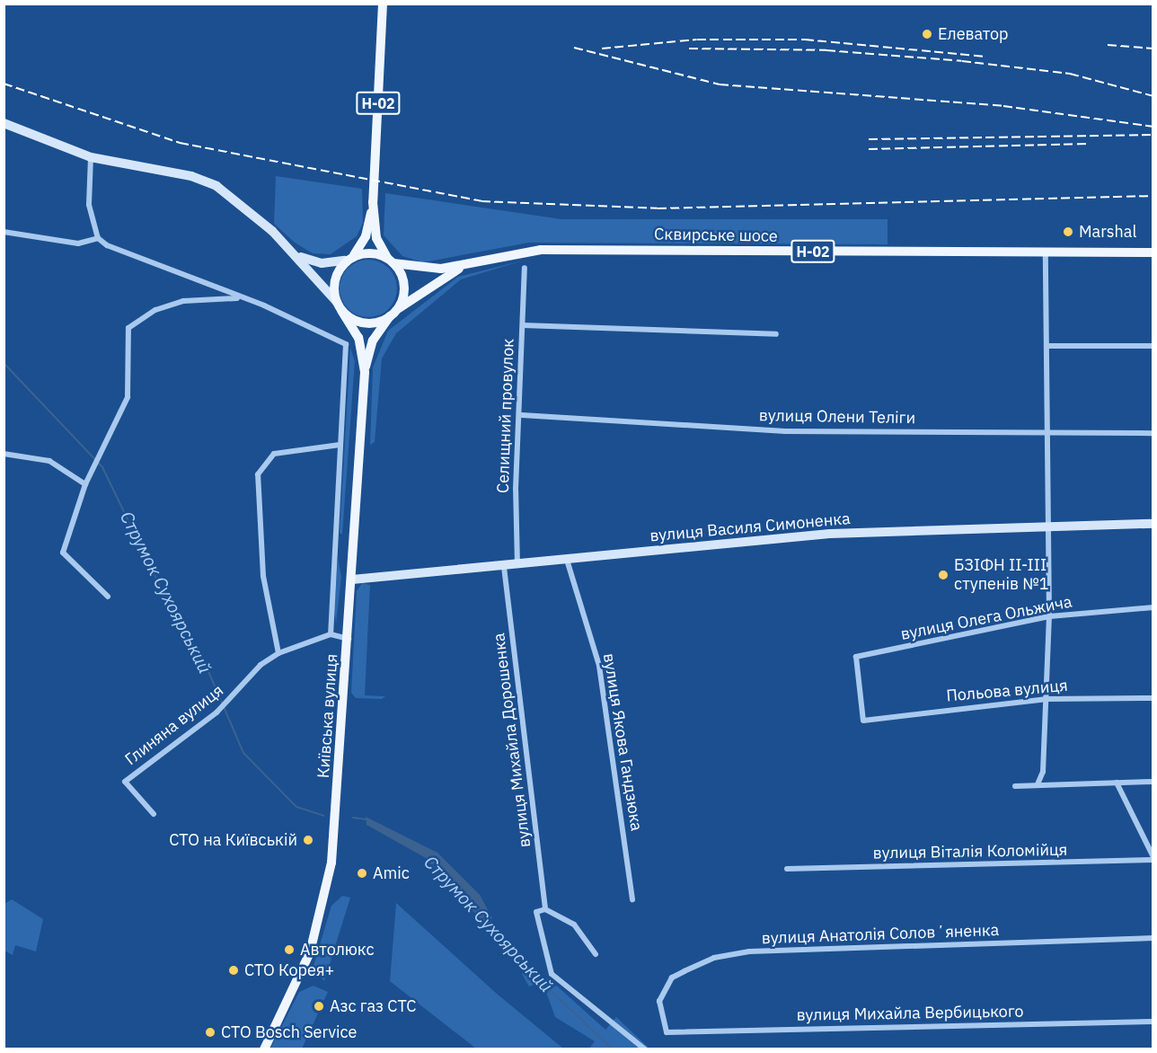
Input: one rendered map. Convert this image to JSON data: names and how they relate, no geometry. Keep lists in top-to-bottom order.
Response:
{
  "streets": {
    "main road": ["Н-02", "Сквирське шосе", "Київська вулиця"],
    "street": [
      "Селищний провулок",
      "вулиця Олени Теліги",
      "вулиця Василя Симоненка",
      "вулиця Олега Ольжича",
      "Польова вулиця",
      "Глиняна вулиця",
      "вулиця Михайла Дорошенка",
      "вулиця Якова Гандзюка",
      "вулиця Віталія Коломійця",
      "вулиця Анатолія Соловʼяненка",
      "вулиця Михайла Вербицького"
    ]
  },
  "crossings": [
    ["Н-02", "Сквирське шосе"],
    ["Н-02", "Київська вулиця"],
    ["Сквирське шосе", "Київська вулиця"],
    ["Селищний провулок", "вулиця Олени Теліги"],
    ["Селищний провулок", "вулиця Василя Симоненка"],
    ["вулиця Василя Симоненка", "Київська вулиця"],
    ["вулиця Василя Симоненка", "вулиця Михайла Дорошенка"],
    ["вулиця Василя Симоненка", "вулиця Якова Гандзюка"],
    ["вулиця Олега Ольжича", "Польова вулиця"],
    ["Київська вулиця", "Глиняна вулиця"],
    ["вулиця Анатолія Соловʼяненка", "вулиця Михайла Вербицького"]
  ],
  "water": ["Струмок Сухоярський"],
  "places": [
    "Елеватор",
    "Marshal",
    "БЗІФН ІІ-ІІІ ступенів №1",
    "СТО на Київській",
    "Amic",
    "Автолюкс",
    "СТО Корея+",
    "Азс газ СТС",
    "СТО Bosch Service"
  ]
}
